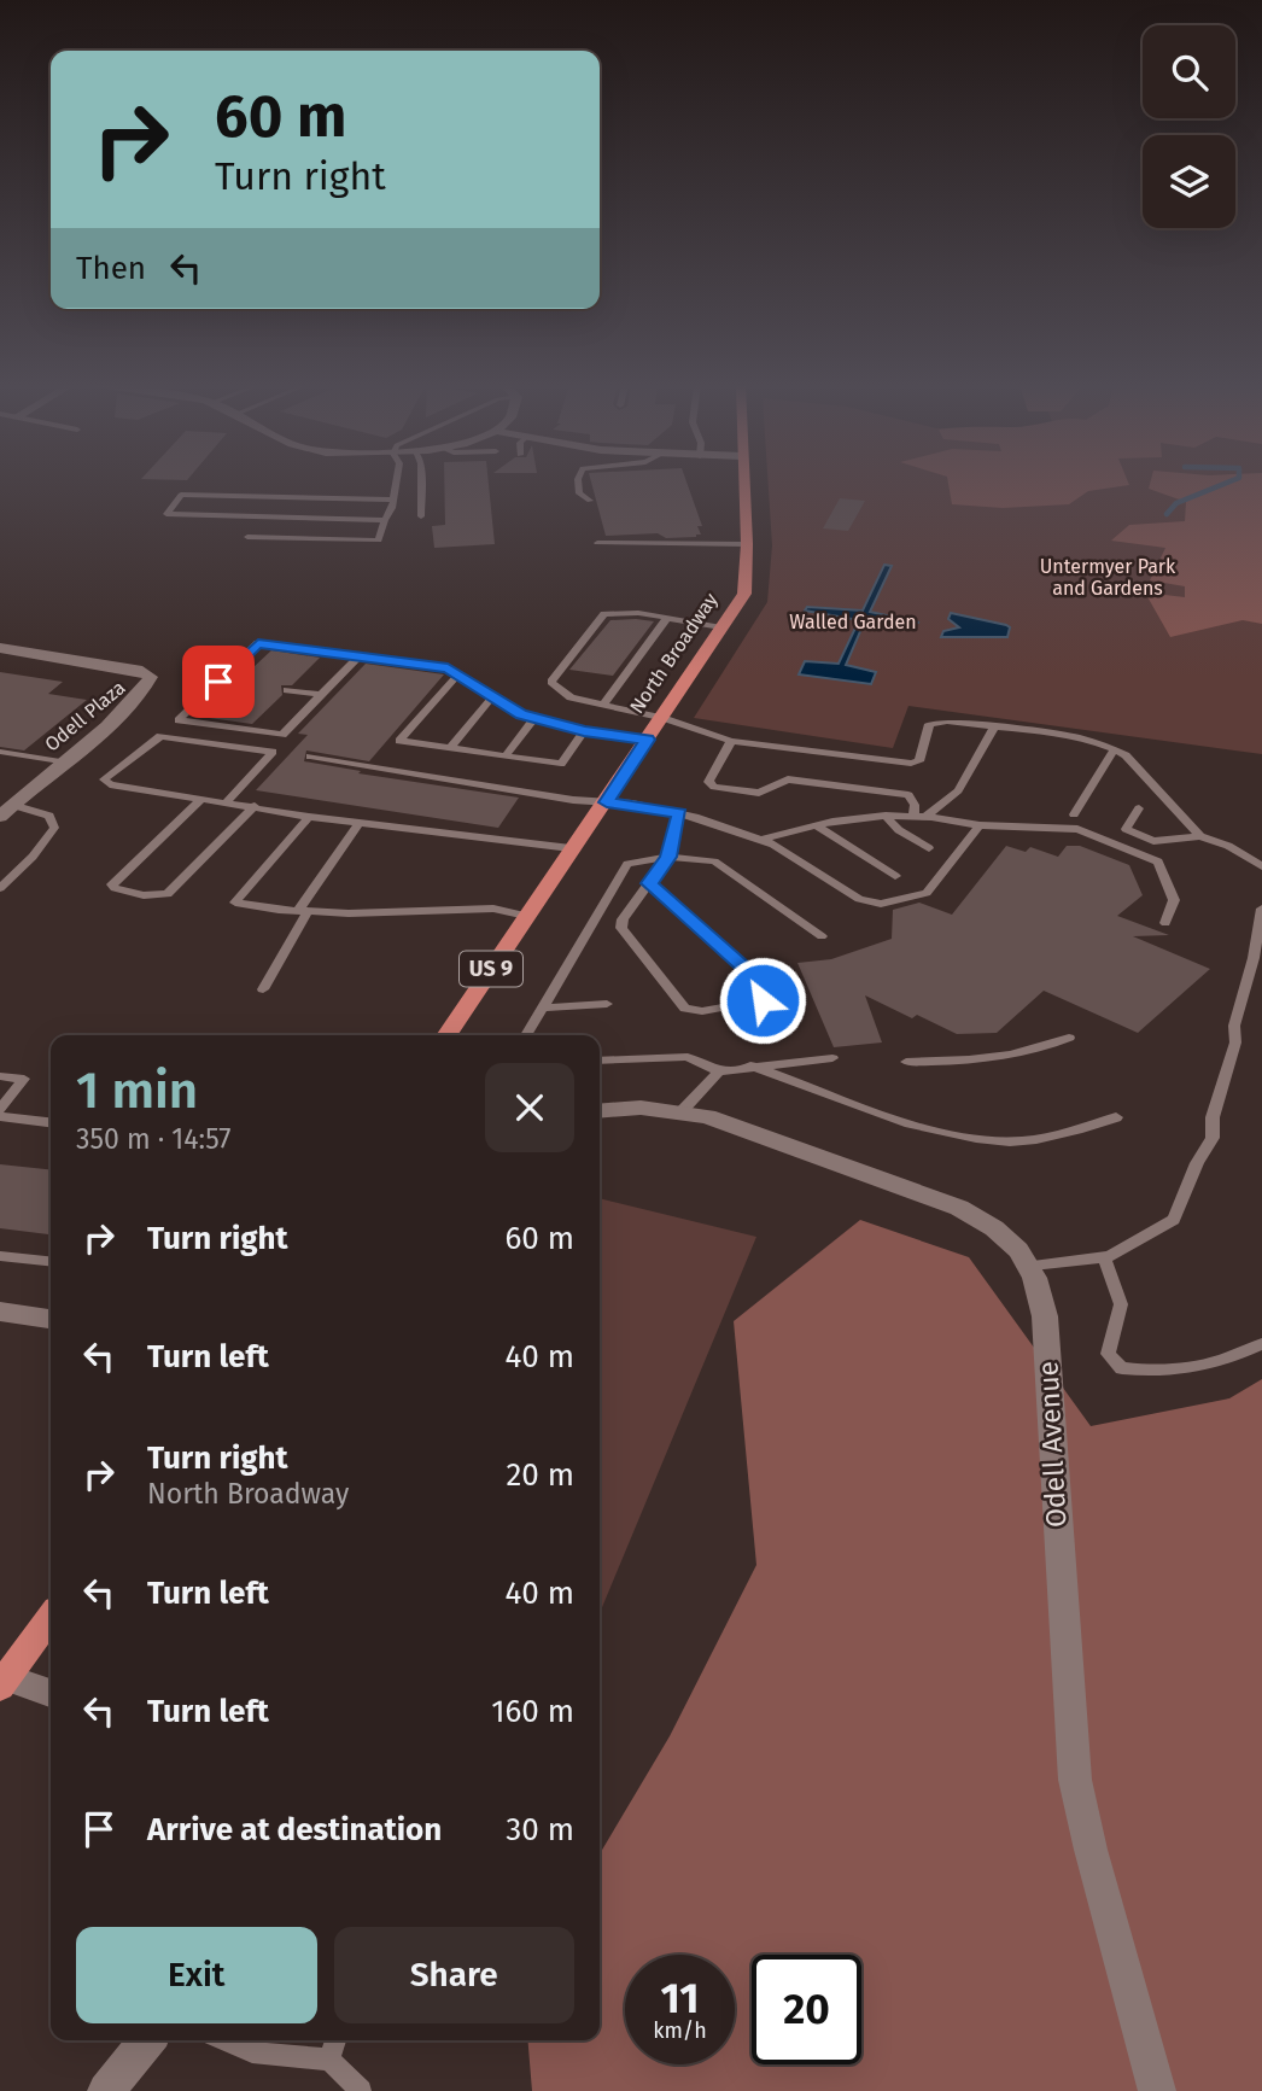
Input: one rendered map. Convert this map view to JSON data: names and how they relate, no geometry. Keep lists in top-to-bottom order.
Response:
{
  "streets": {
    "main road": ["North Broadway", "US 9"],
    "street": ["Odell Plaza", "Odell Avenue"]
  },
  "parks": ["Untermyer Park and Gardens", "Walled Garden"],
  "page": {
    "turn": ["60 m", "Turn right"],
    "then": "Then",
    "heading": ["1 min", "350 m · 14:57"],
    "list": [
      {
        "name": "Turn right",
        "value": "60 m"
      },
      {
        "name": "Turn left",
        "value": "40 m"
      },
      {
        "name": "Turn right",
        "note": "North Broadway",
        "value": "20 m"
      },
      {
        "name": "Turn left",
        "value": "40 m"
      },
      {
        "name": "Turn left",
        "value": "160 m"
      },
      {
        "name": "Arrive at destination",
        "value": "30 m"
      }
    ],
    "buttons": ["Exit", "Share"],
    "speed": "11 km/h",
    "limit": "20"
  }
}
